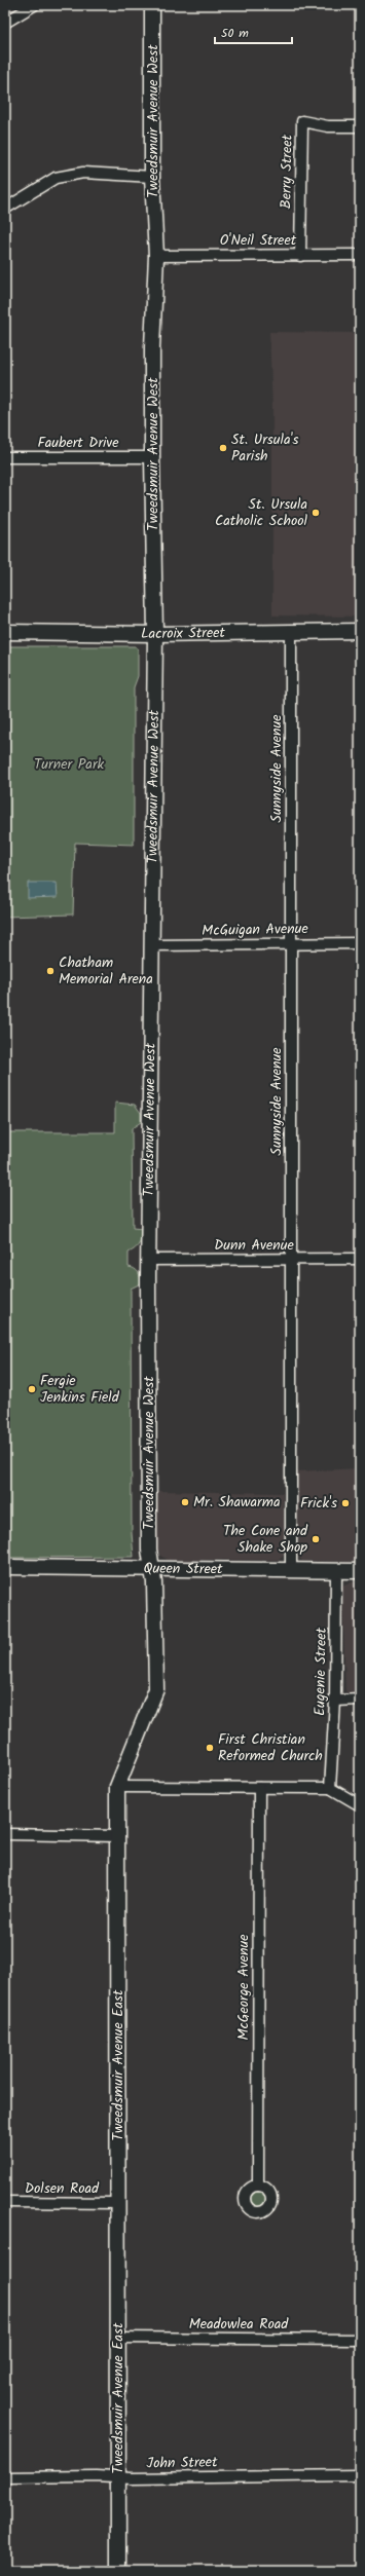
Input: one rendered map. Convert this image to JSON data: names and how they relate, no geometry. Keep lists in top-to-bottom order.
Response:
{
  "streets": {
    "street": [
      "Tweedsmuir Avenue West",
      "Berry Street",
      "O'Neil Street",
      "Faubert Drive",
      "Lacroix Street",
      "Sunnyside Avenue",
      "McGuigan Avenue",
      "Dunn Avenue",
      "Queen Street",
      "Eugenie Street",
      "McGeorge Avenue",
      "Tweedsmuir Avenue East",
      "Dolsen Road",
      "Meadowlea Road",
      "John Street"
    ]
  },
  "crossings": [
    ["Tweedsmuir Avenue West", "O'Neil Street"],
    ["Tweedsmuir Avenue West", "Faubert Drive"],
    ["Tweedsmuir Avenue West", "Lacroix Street"],
    ["Tweedsmuir Avenue West", "McGuigan Avenue"],
    ["Tweedsmuir Avenue West", "Dunn Avenue"],
    ["Tweedsmuir Avenue West", "Queen Street"],
    ["Tweedsmuir Avenue West", "Tweedsmuir Avenue East"],
    ["Berry Street", "O'Neil Street"],
    ["Lacroix Street", "Sunnyside Avenue"],
    ["Sunnyside Avenue", "McGuigan Avenue"],
    ["Sunnyside Avenue", "Dunn Avenue"],
    ["Sunnyside Avenue", "Queen Street"],
    ["Queen Street", "Eugenie Street"],
    ["Queen Street", "Tweedsmuir Avenue East"],
    ["Tweedsmuir Avenue East", "Dolsen Road"],
    ["Tweedsmuir Avenue East", "Meadowlea Road"],
    ["Tweedsmuir Avenue East", "John Street"]
  ],
  "parks": ["Turner Park"],
  "places": [
    "St. Ursula's Parish",
    "St. Ursula Catholic School",
    "Chatham Memorial Arena",
    "Fergie Jenkins Field",
    "Mr. Shawarma",
    "Frick's",
    "The Cone and Shake Shop",
    "First Christian Reformed Church"
  ],
  "scale_bar": "50 m"
}
